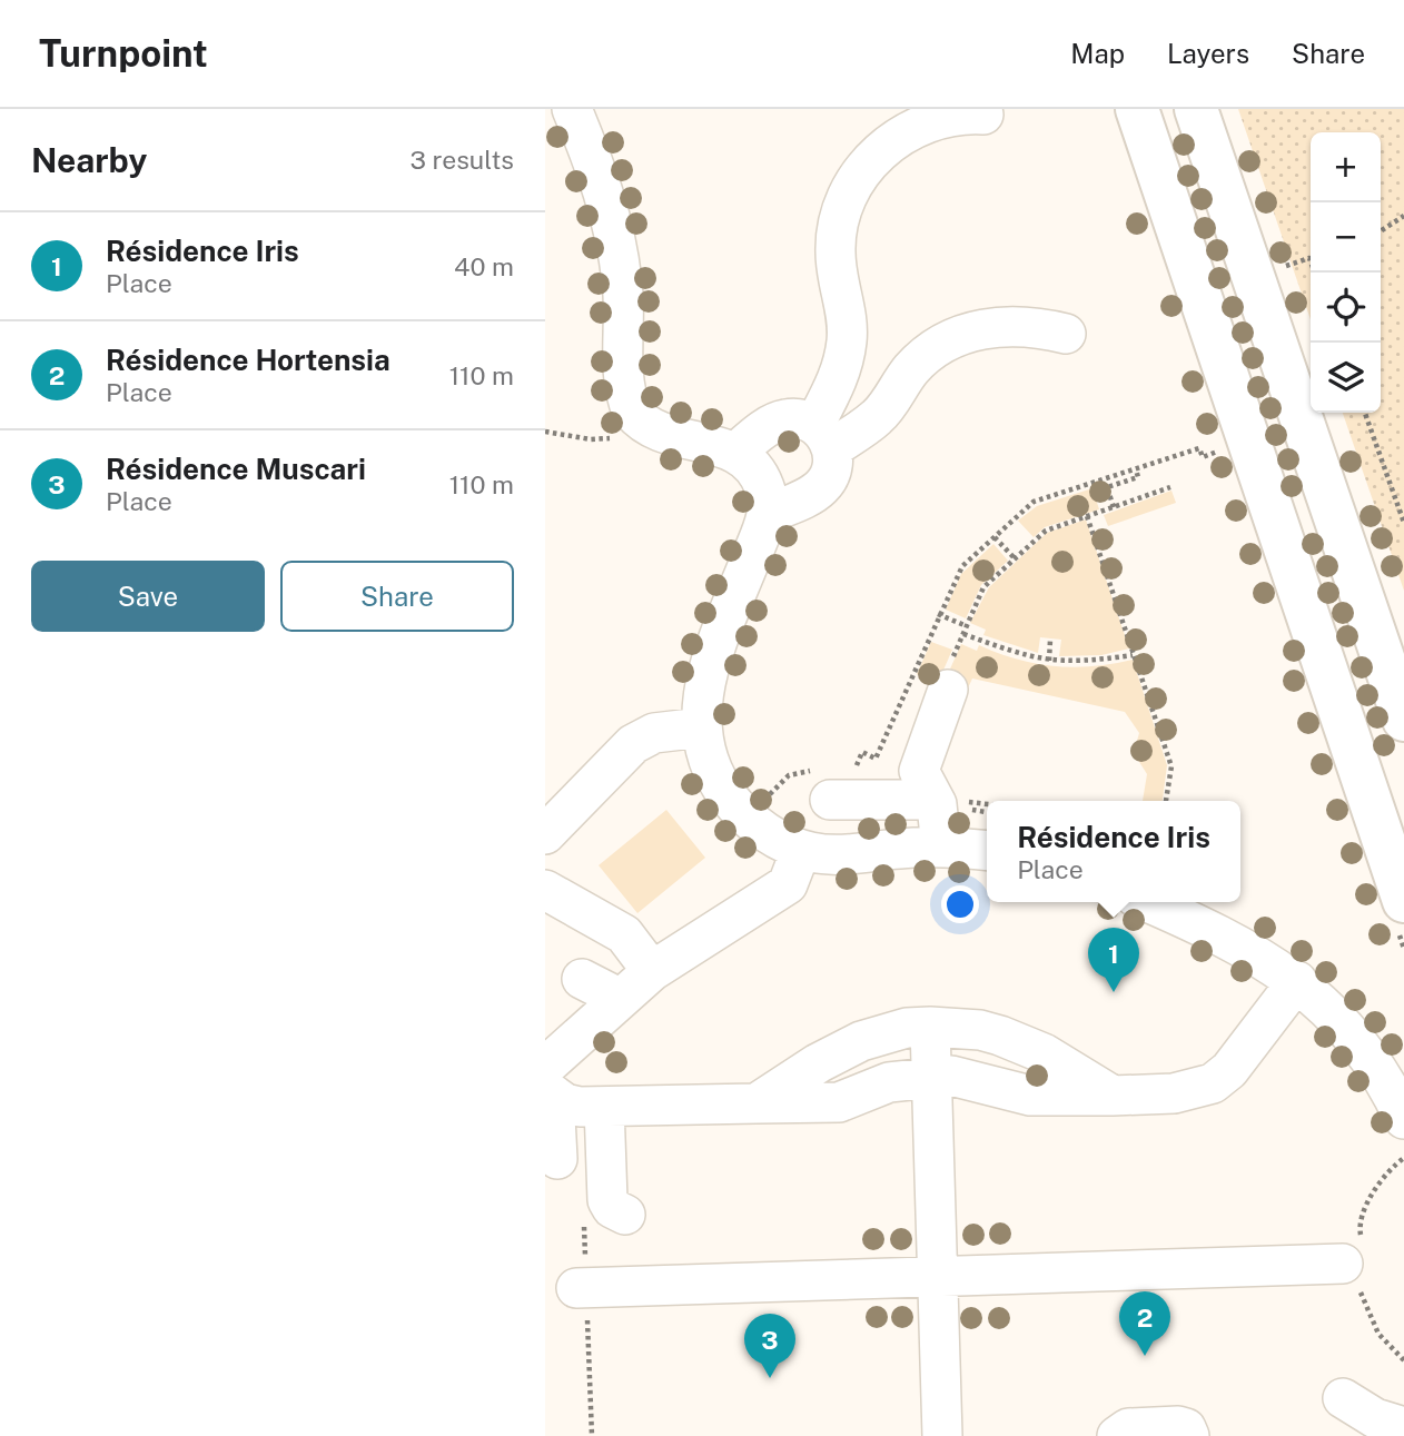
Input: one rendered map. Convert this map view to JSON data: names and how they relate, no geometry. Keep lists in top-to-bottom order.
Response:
{
  "page": {
    "header": "Turnpoint",
    "nav": ["Map", "Layers", "Share"],
    "heading": ["Nearby", "3 results"],
    "map_buttons": ["+", "−"],
    "list": [
      {
        "mark": "1",
        "name": "Résidence Iris",
        "note": "Place",
        "value": "40 m"
      },
      {
        "mark": "2",
        "name": "Résidence Hortensia",
        "note": "Place",
        "value": "110 m"
      },
      {
        "mark": "3",
        "name": "Résidence Muscari",
        "note": "Place",
        "value": "110 m"
      }
    ],
    "buttons": ["Save", "Share"],
    "popup": ["Résidence Iris", "Place"],
    "pins": ["1", "2", "3"]
  }
}
